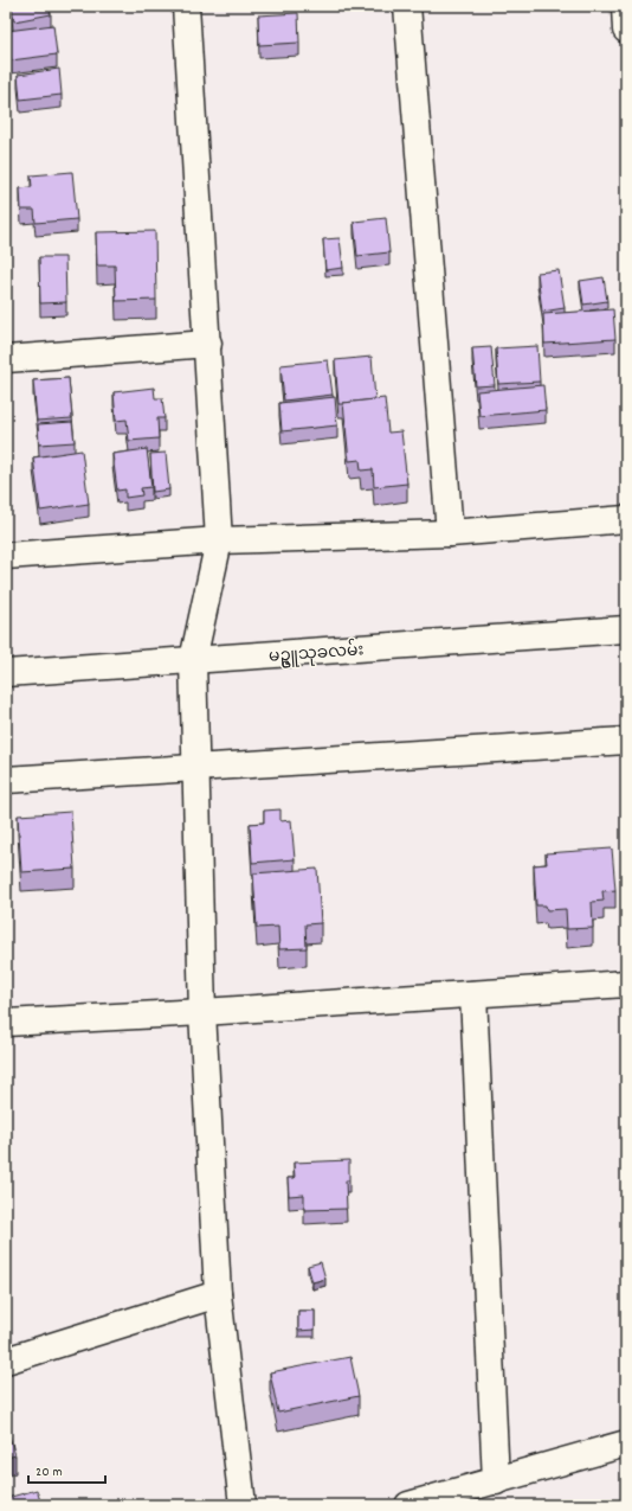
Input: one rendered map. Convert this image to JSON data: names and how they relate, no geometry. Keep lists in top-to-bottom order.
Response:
{
  "streets": {
    "street": ["မဥ္ဇူသုခလမ်း"]
  },
  "scale_bar": "20 m"
}
